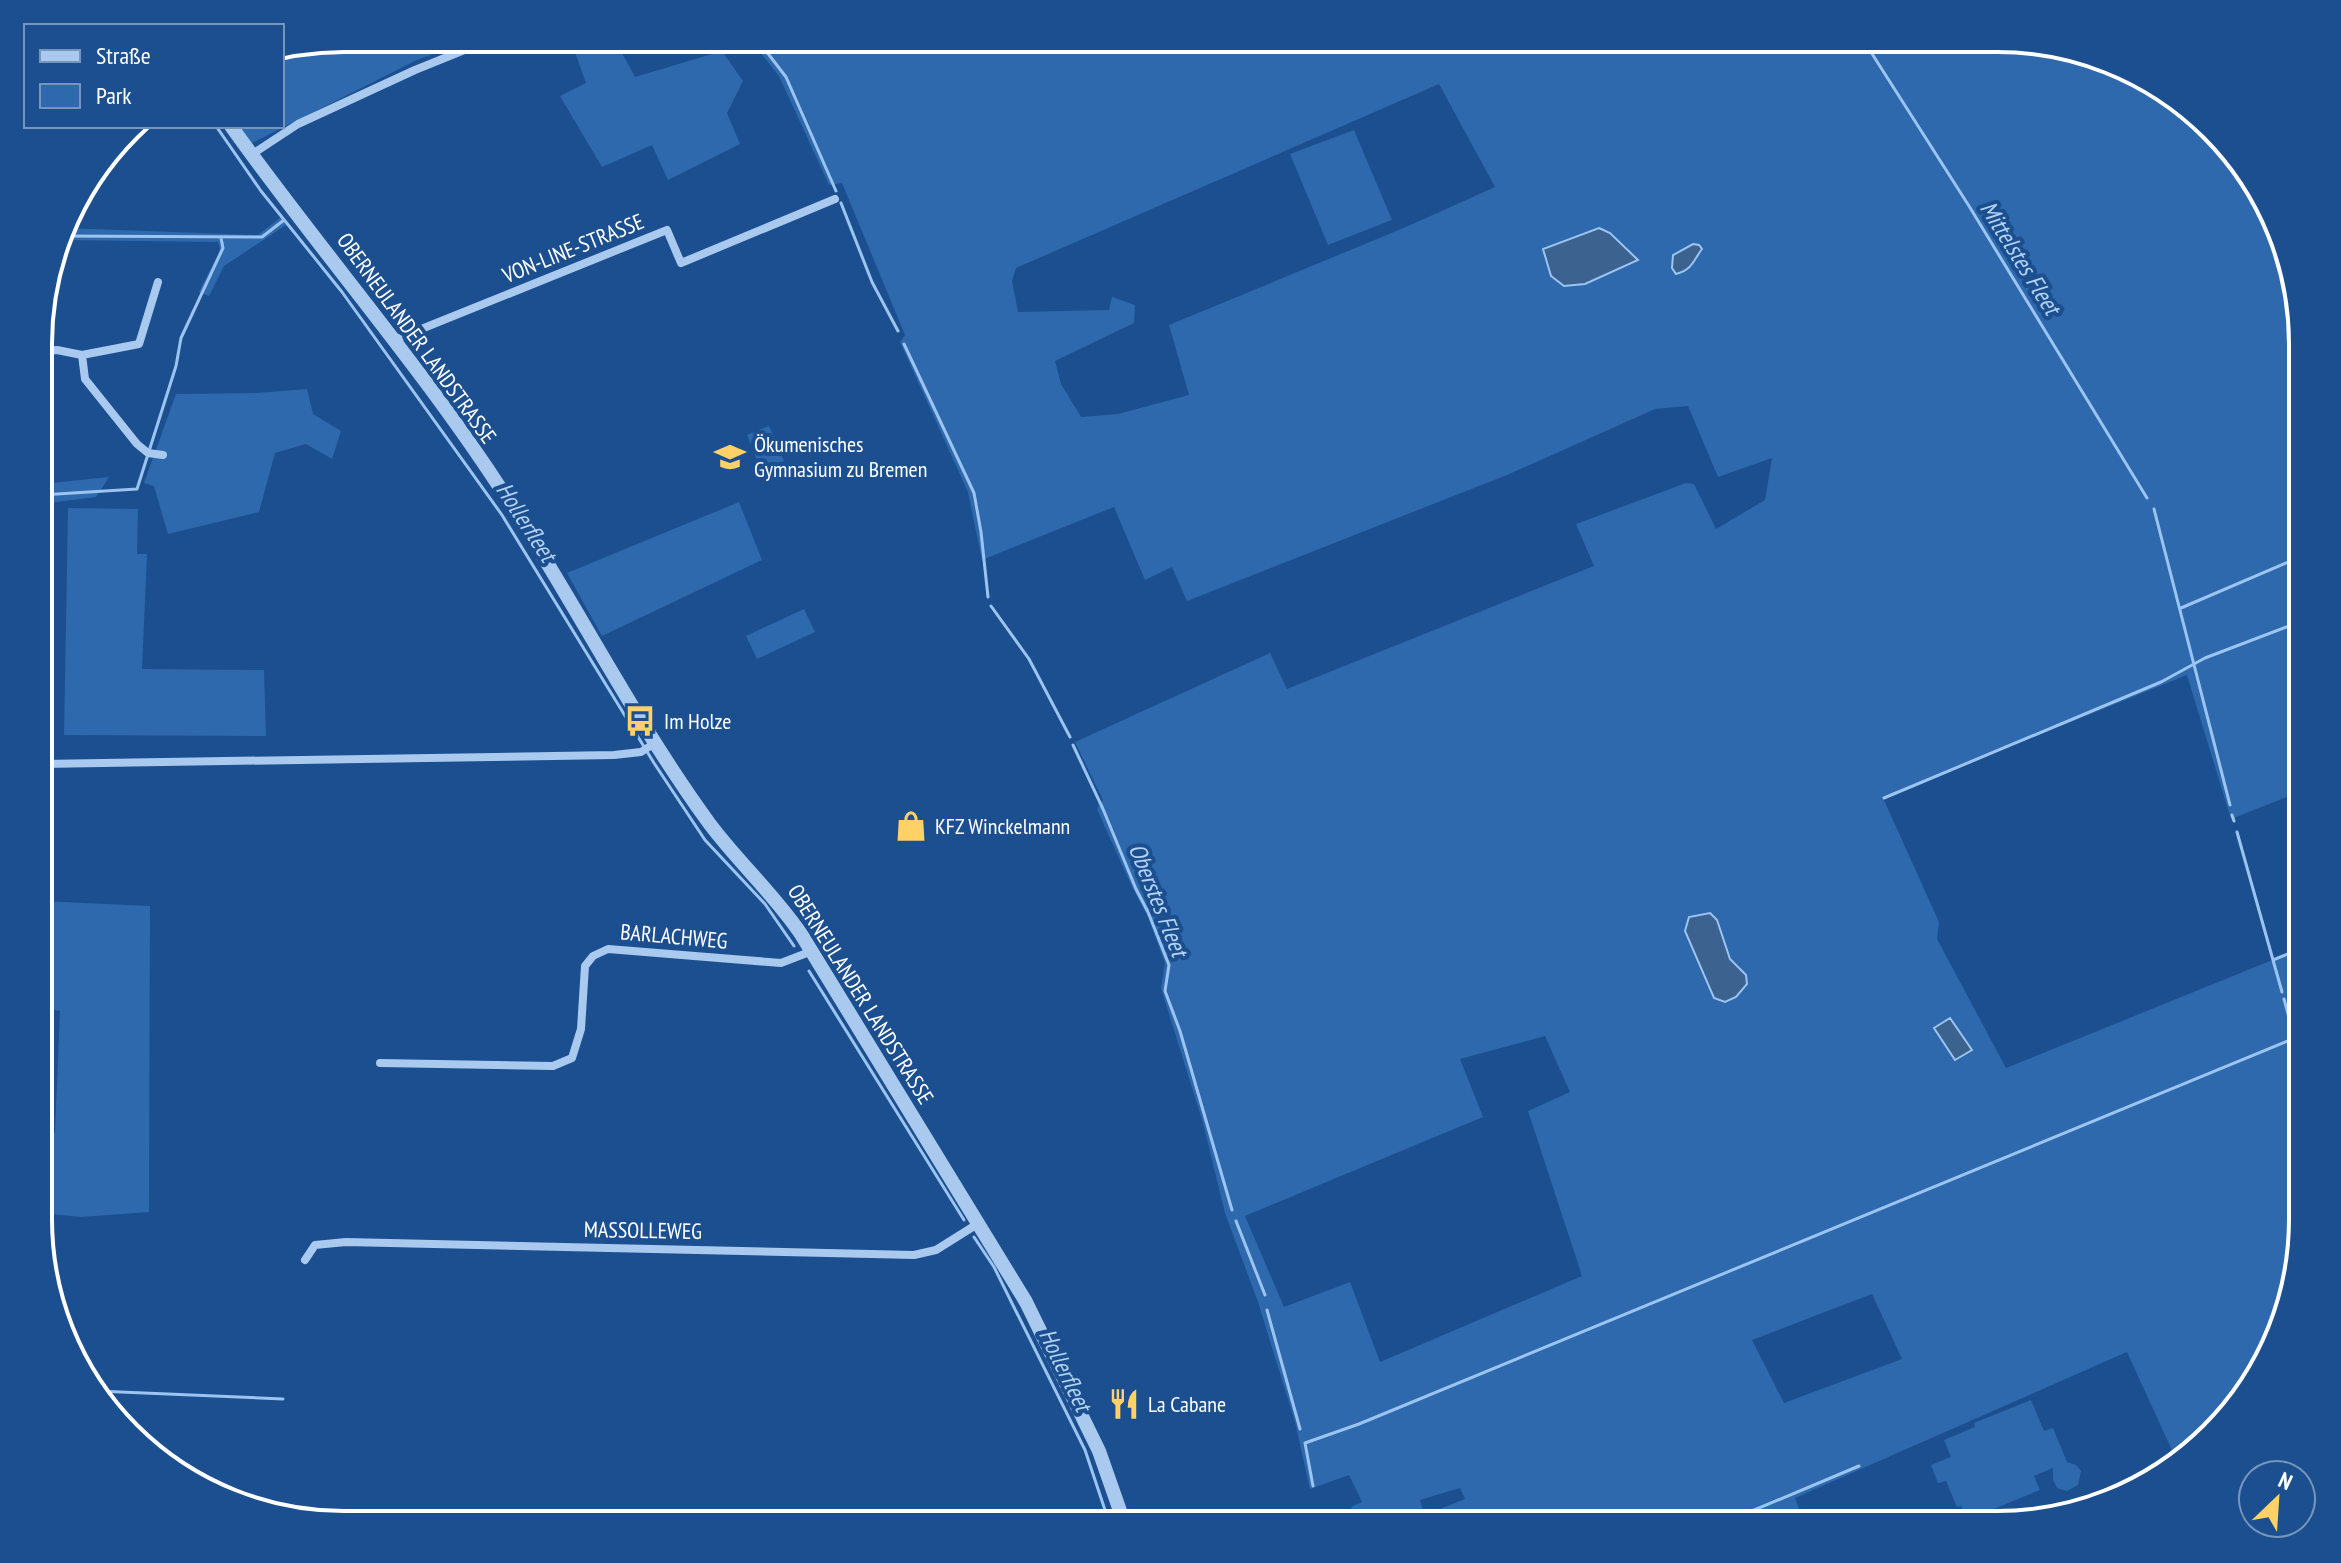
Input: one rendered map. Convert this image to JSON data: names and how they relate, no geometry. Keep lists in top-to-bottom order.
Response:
{
  "streets": {
    "street": [
      "VON-LINE-STRASSE",
      "OBERNEULANDER LANDSTRASSE",
      "BARLACHWEG",
      "MASSOLLEWEG"
    ]
  },
  "crossings": [
    ["VON-LINE-STRASSE", "OBERNEULANDER LANDSTRASSE"],
    ["OBERNEULANDER LANDSTRASSE", "BARLACHWEG"],
    ["OBERNEULANDER LANDSTRASSE", "MASSOLLEWEG"]
  ],
  "water": ["Mittelstes Fleet", "Hollerfleet", "Oberstes Fleet"],
  "places": {
    "school or university": ["Ökumenisches Gymnasium zu Bremen"],
    "bus stop": ["Im Holze"],
    "shop": ["KFZ Winckelmann"],
    "restaurant": ["La Cabane"]
  },
  "legend": ["Straße", "Park"],
  "north": "top right"
}
